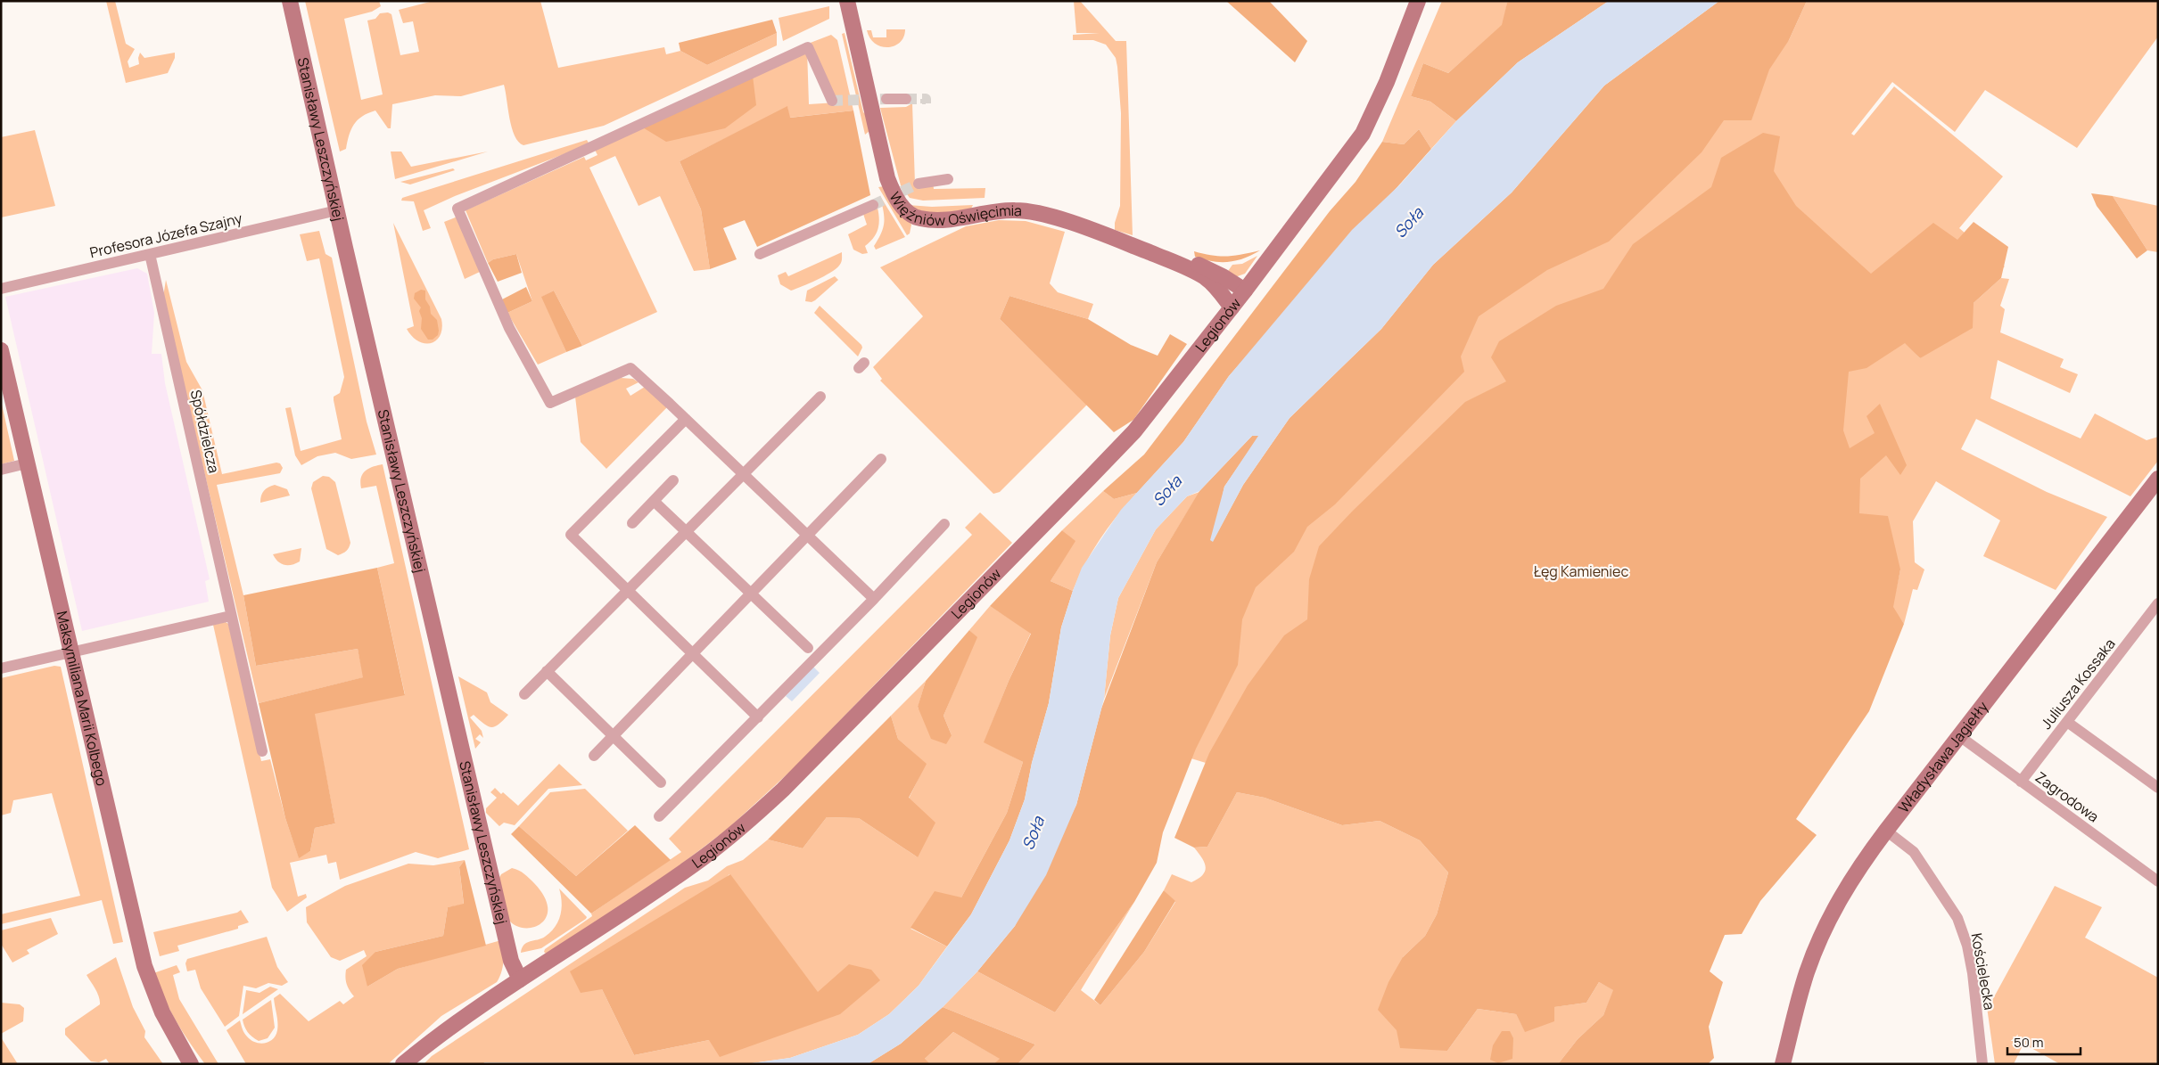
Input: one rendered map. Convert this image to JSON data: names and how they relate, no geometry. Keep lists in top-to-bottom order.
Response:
{
  "streets": {
    "street": [
      "Stanisławy Leszczyńskiej",
      "Więźniów Oświęcimia",
      "Profesora Józefa Szajny",
      "Legionów",
      "Spółdzielcza",
      "Juliusza Kossaka",
      "Maksymiliana Marii Kolbego",
      "Władysława Jagiełły",
      "Zagrodowa",
      "Kościelecka"
    ]
  },
  "crossings": [
    ["Stanisławy Leszczyńskiej", "Profesora Józefa Szajny"],
    ["Stanisławy Leszczyńskiej", "Legionów"],
    ["Więźniów Oświęcimia", "Legionów"],
    ["Profesora Józefa Szajny", "Spółdzielcza"],
    ["Juliusza Kossaka", "Zagrodowa"],
    ["Władysława Jagiełły", "Zagrodowa"],
    ["Władysława Jagiełły", "Kościelecka"]
  ],
  "water": ["Soła"],
  "parks": ["Łęg Kamieniec"],
  "scale_bar": "50 m"
}
